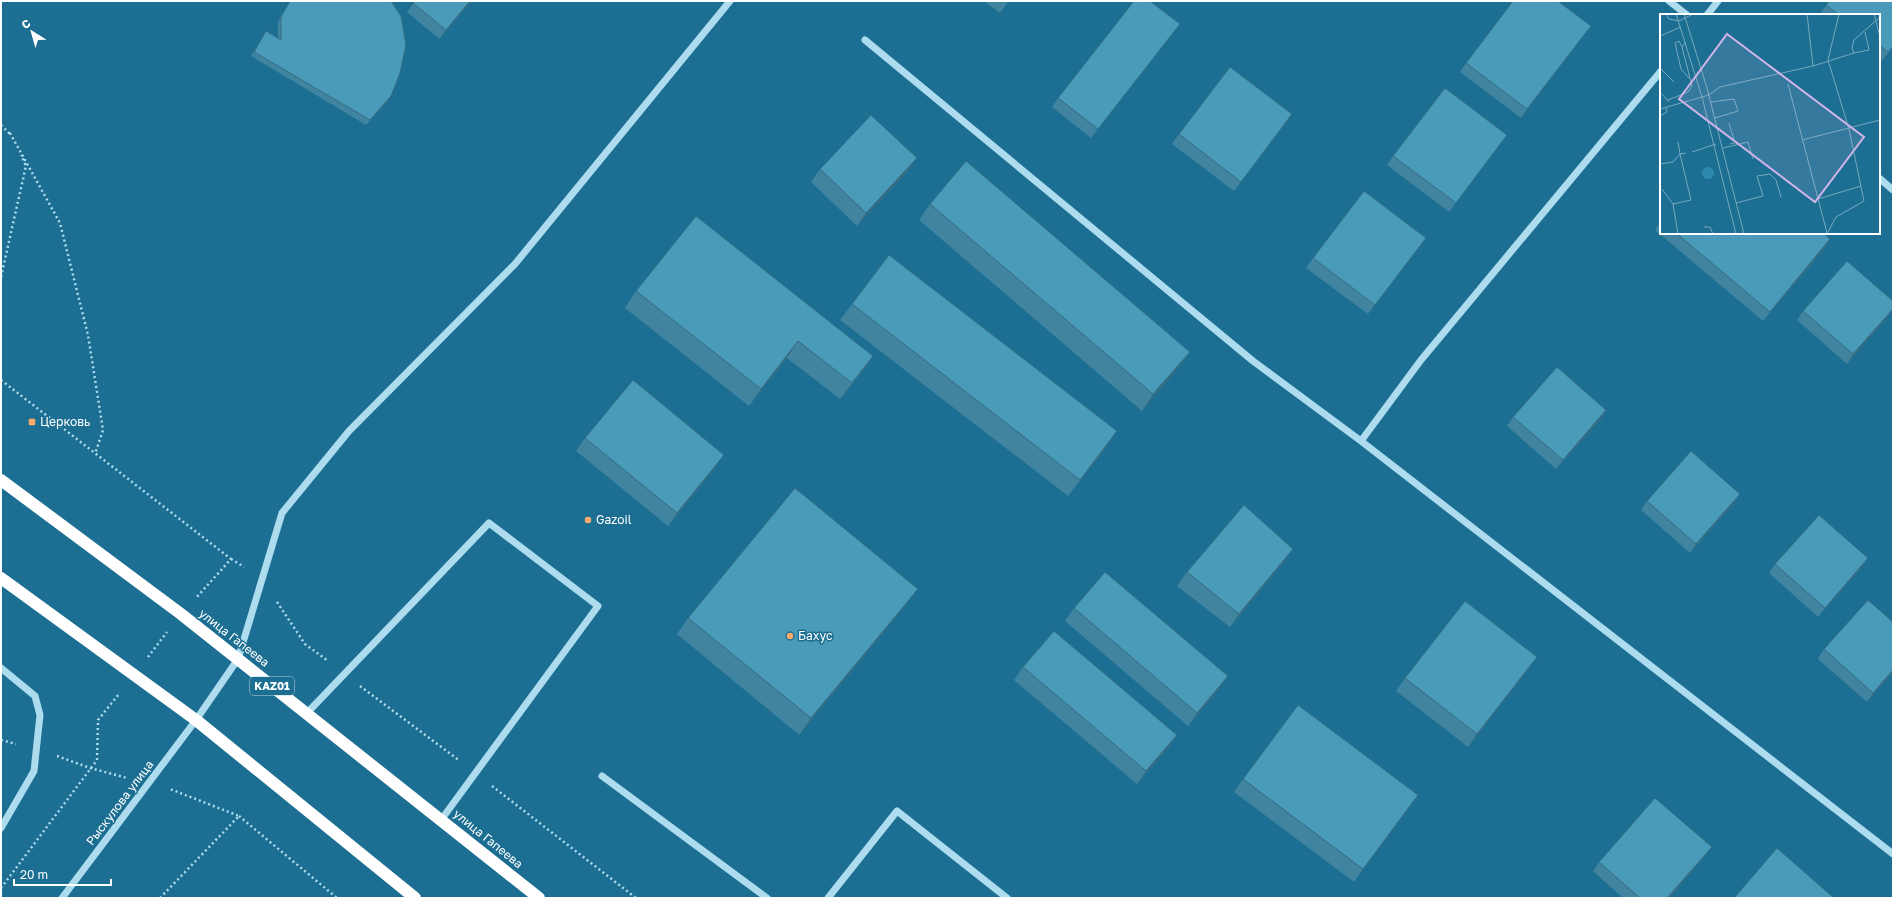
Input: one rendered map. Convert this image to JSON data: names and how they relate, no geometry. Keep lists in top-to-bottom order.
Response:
{
  "streets": {
    "highway": ["улица Гапеева", "KАZ01"],
    "street": ["Рыскулова улица"]
  },
  "crossings": [
    ["улица Гапеева", "Рыскулова улица"]
  ],
  "places": {
    "transit": ["Церковь"],
    "other": ["Gazoil", "Бахус"]
  },
  "scale_bar": "20 m",
  "north": "top left"
}
